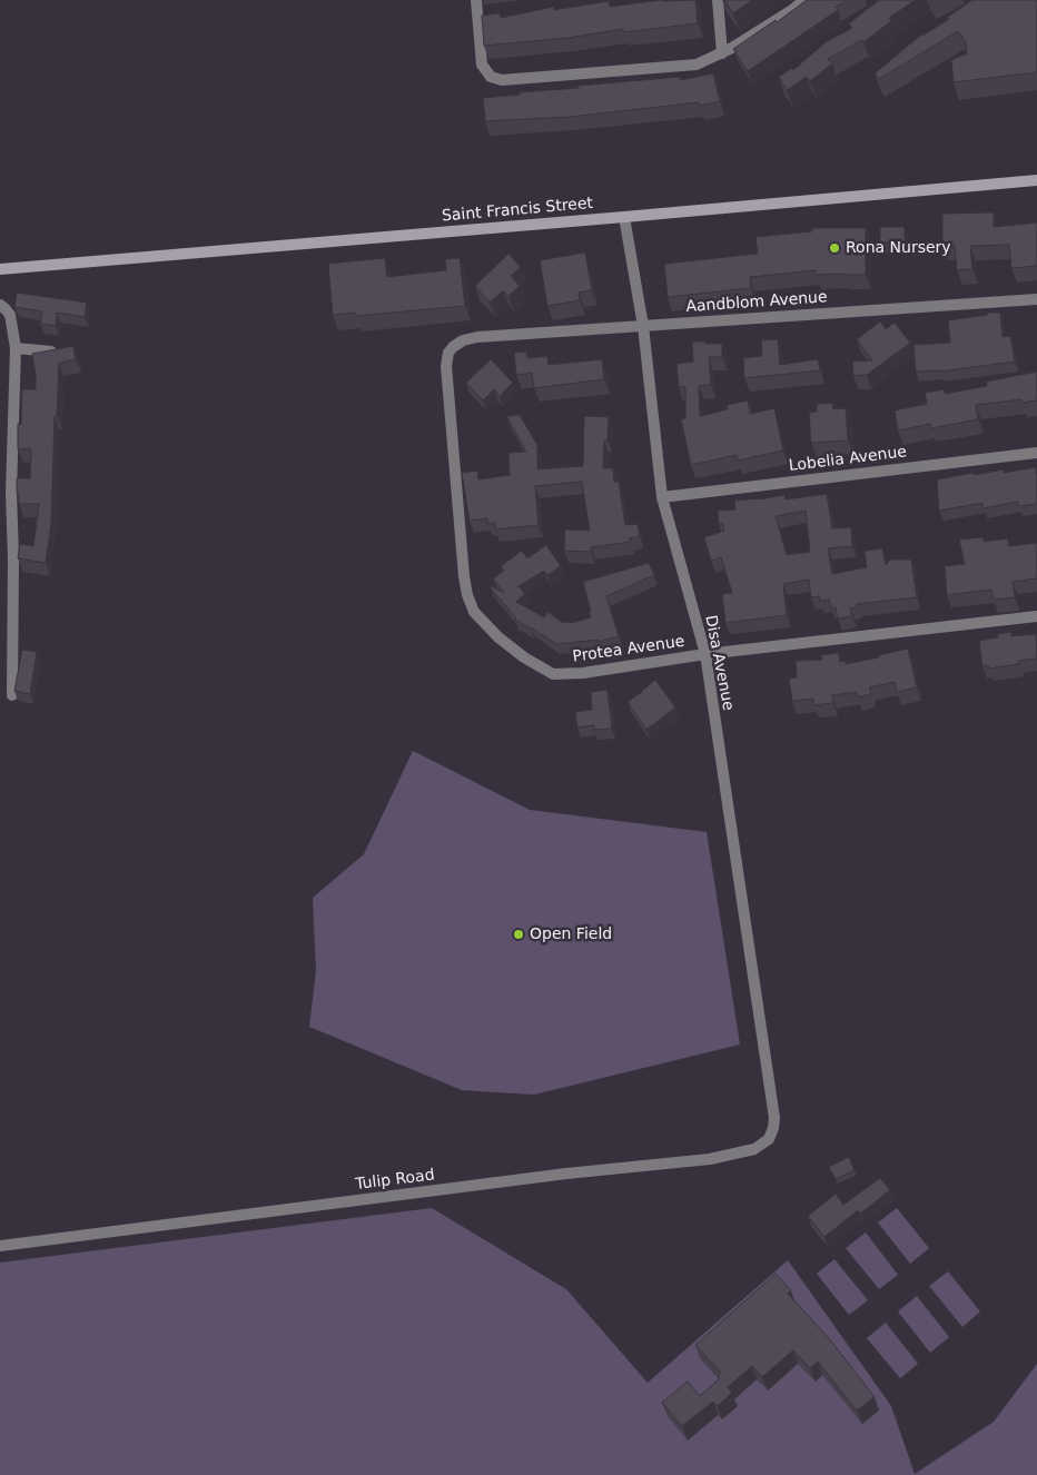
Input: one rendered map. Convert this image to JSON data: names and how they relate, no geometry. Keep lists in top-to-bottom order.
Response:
{
  "streets": {
    "street": [
      "Saint Francis Street",
      "Aandblom Avenue",
      "Lobelia Avenue",
      "Protea Avenue",
      "Disa Avenue",
      "Tulip Road"
    ]
  },
  "crossings": [
    ["Saint Francis Street", "Disa Avenue"],
    ["Aandblom Avenue", "Protea Avenue"],
    ["Aandblom Avenue", "Disa Avenue"],
    ["Lobelia Avenue", "Disa Avenue"],
    ["Protea Avenue", "Disa Avenue"],
    ["Disa Avenue", "Tulip Road"]
  ],
  "places": ["Rona Nursery", "Open Field"]
}
